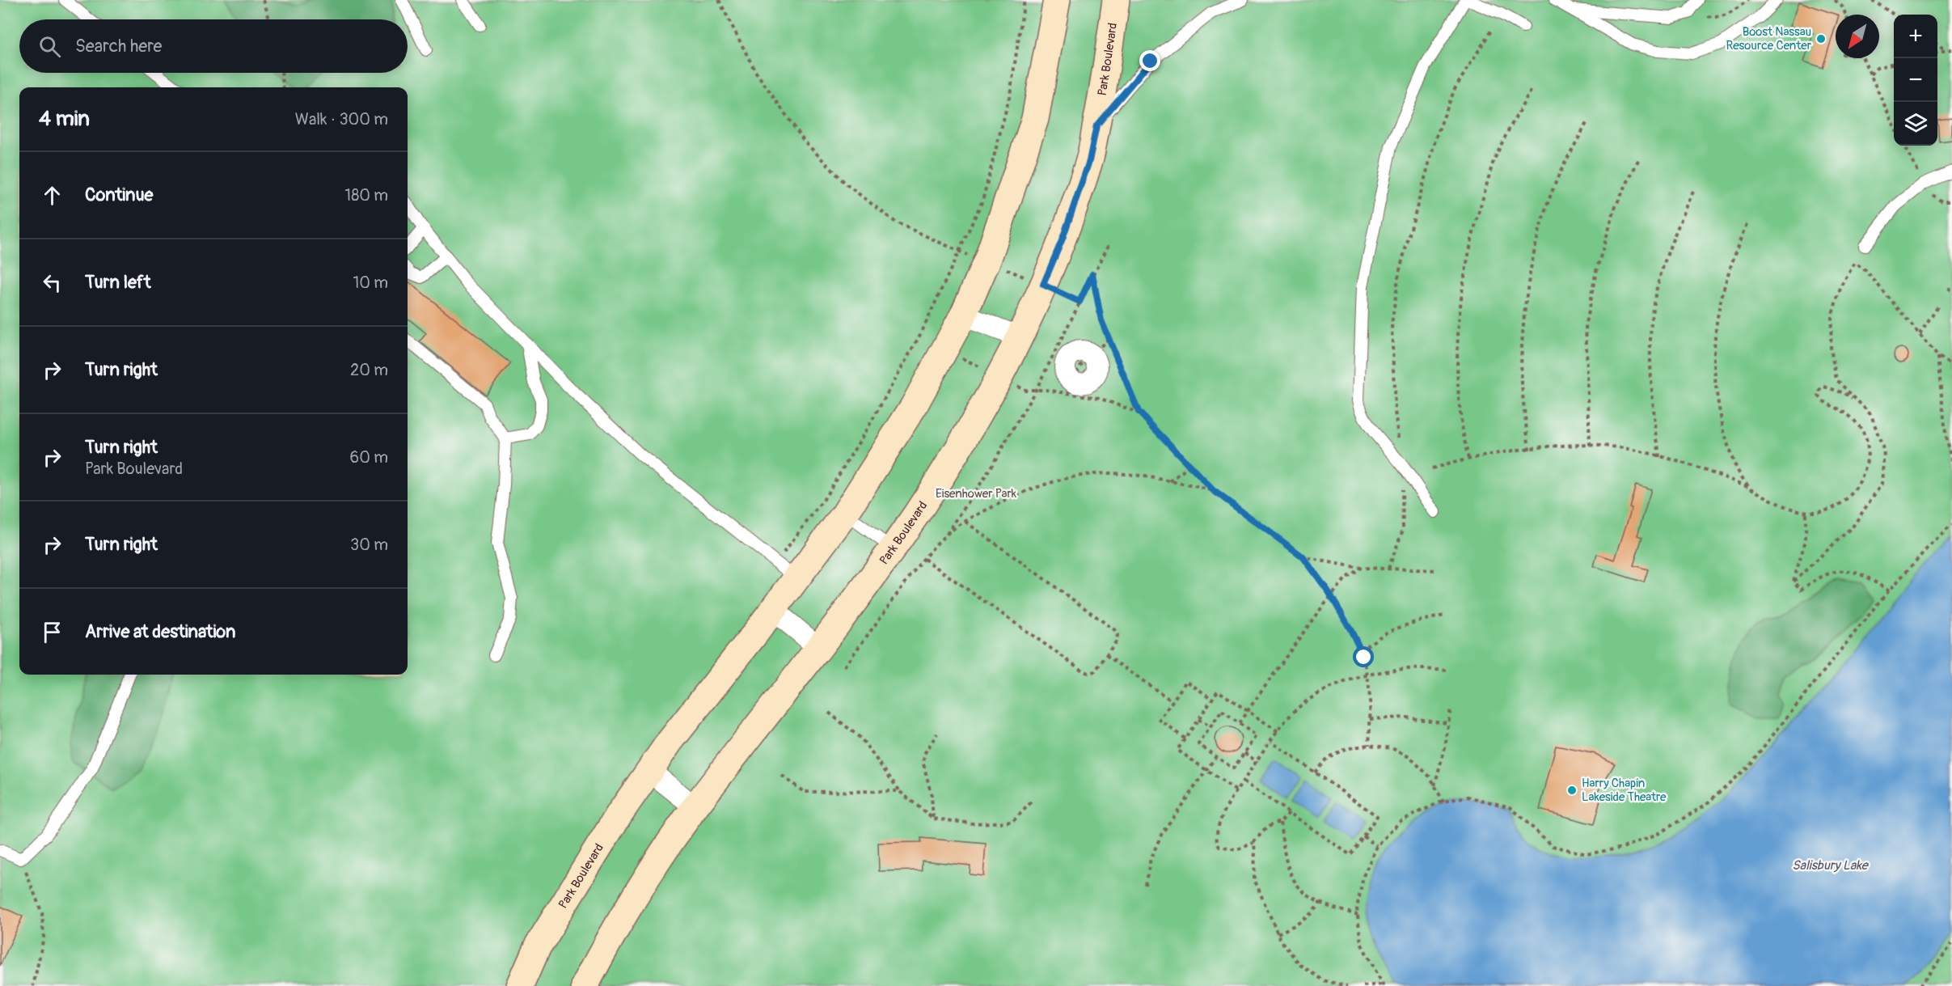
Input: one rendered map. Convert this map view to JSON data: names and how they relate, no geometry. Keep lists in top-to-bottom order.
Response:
{
  "streets": {
    "street": ["Park Boulevard"]
  },
  "water": ["Salisbury Lake"],
  "parks": ["Eisenhower Park"],
  "places": ["Boost Nassau Resource Center", "Harry Chapin Lakeside Theatre"],
  "north": "bottom left",
  "page": {
    "map_buttons": ["+", "−"],
    "search": "Search here",
    "heading": ["4 min", "Walk · 300 m"],
    "list": [
      ["Continue", "180 m"],
      ["Turn left", "10 m"],
      ["Turn right", "20 m"],
      ["Turn right", "Park Boulevard", "60 m"],
      ["Turn right", "30 m"],
      "Arrive at destination"
    ]
  }
}
